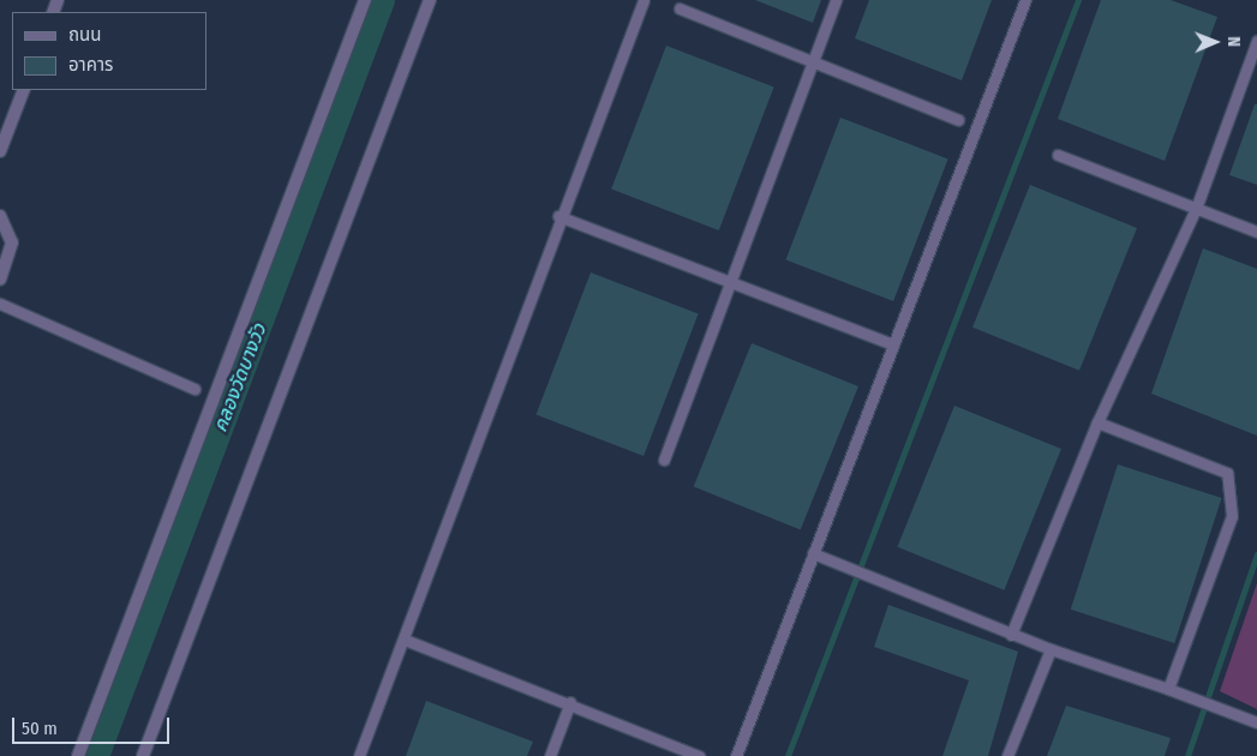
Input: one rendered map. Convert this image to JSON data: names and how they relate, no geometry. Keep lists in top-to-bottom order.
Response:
{
  "water": ["คลองวัดบางวัว"],
  "legend": ["ถนน", "อาคาร"],
  "scale_bar": "50 m",
  "north": "right"
}
